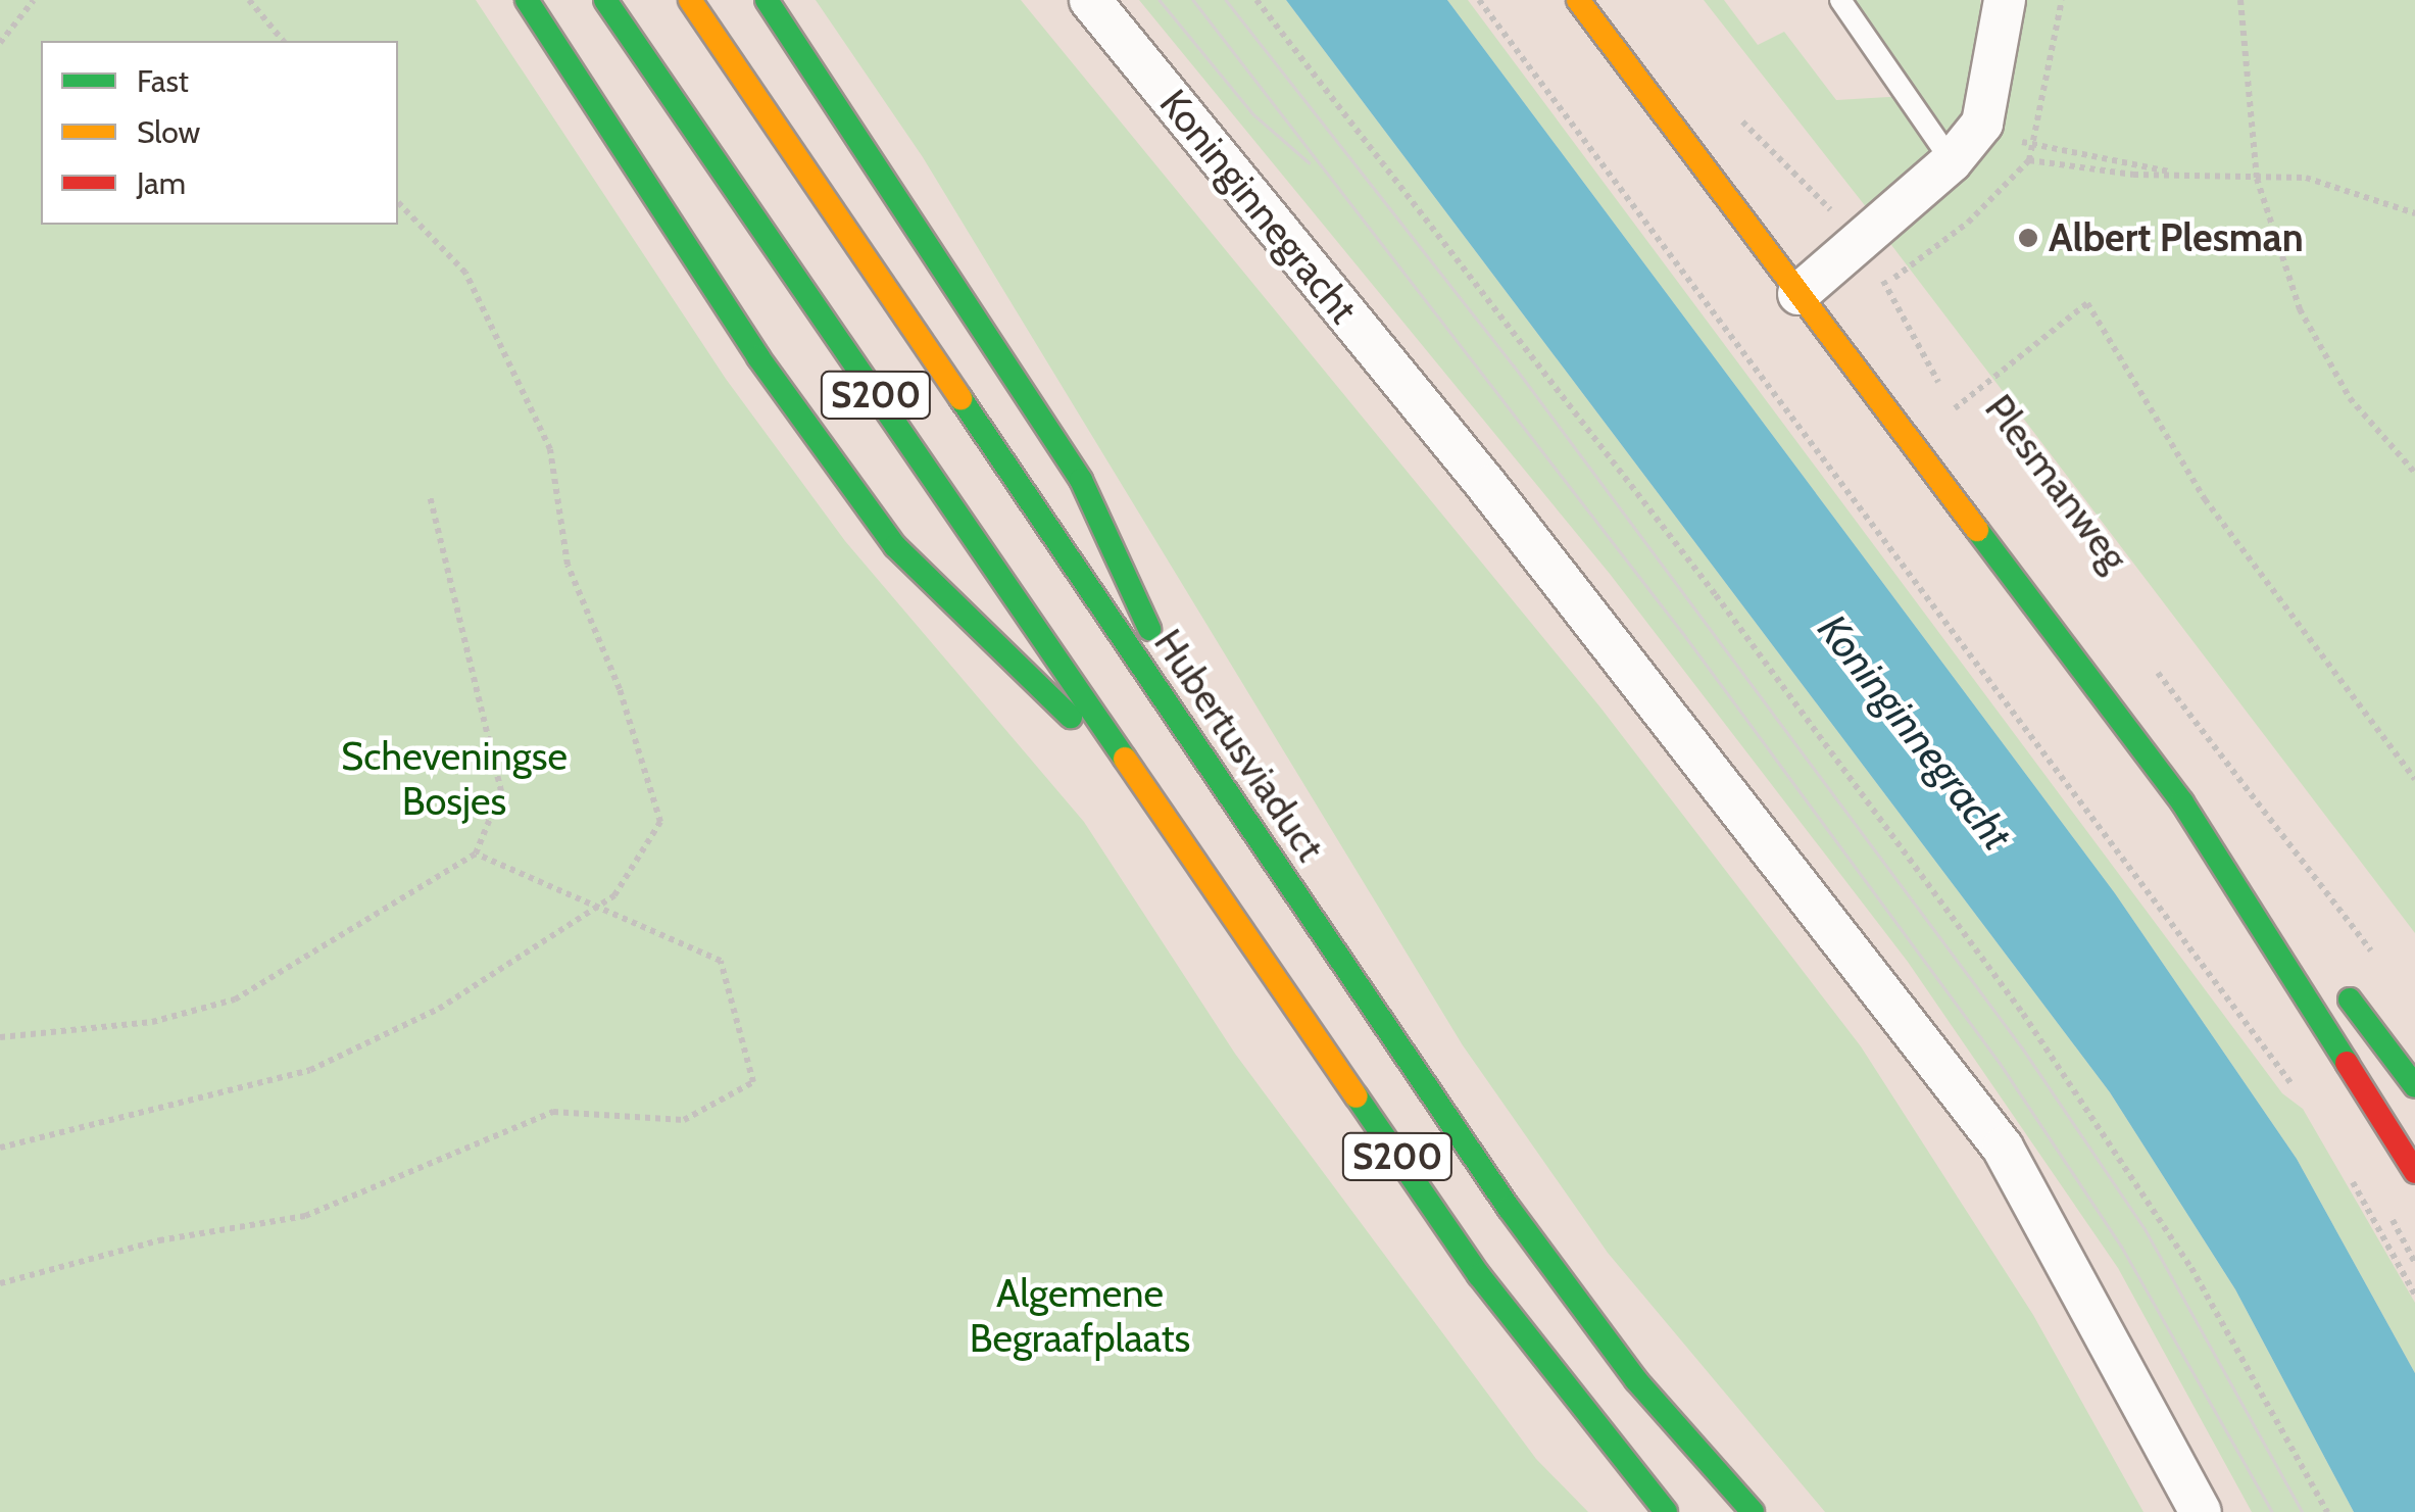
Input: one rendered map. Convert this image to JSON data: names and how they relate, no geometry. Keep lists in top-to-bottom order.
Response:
{
  "streets": {
    "main road": ["S200", "Hubertusviaduct"],
    "street": ["Koninginnegracht"],
    "path": ["Plesmanweg"]
  },
  "water": ["Koninginnegracht"],
  "parks": ["Scheveningse Bosjes", "Algemene Begraafplaats"],
  "places": ["Albert Plesman"],
  "legend": ["Fast", "Slow", "Jam"]
}
